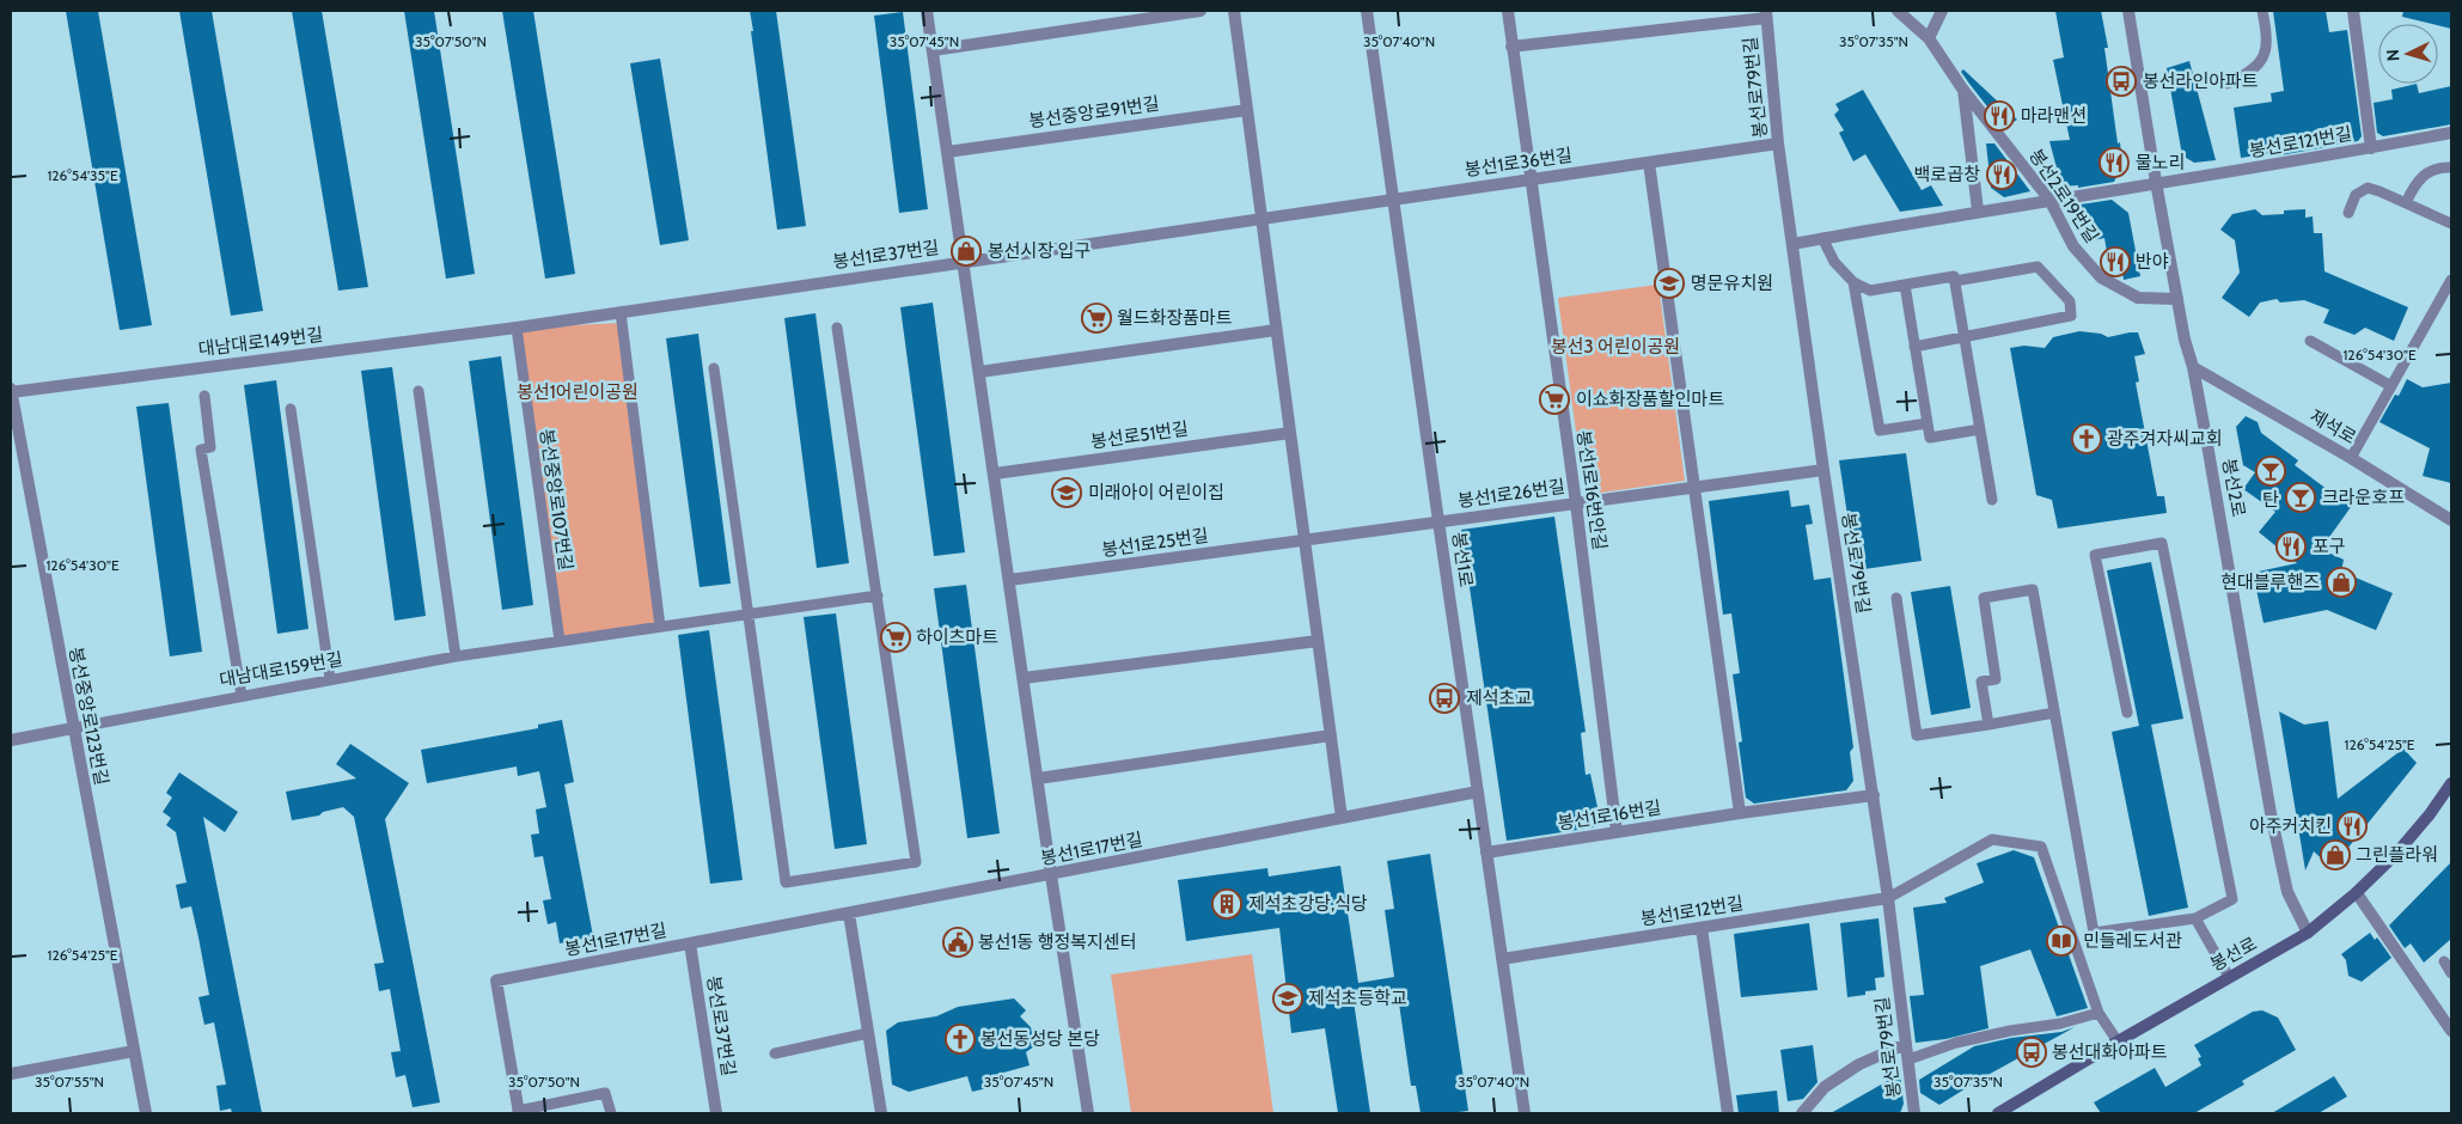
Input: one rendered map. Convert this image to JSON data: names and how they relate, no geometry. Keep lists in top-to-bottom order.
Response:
{
  "streets": {
    "main road": ["봉선로"],
    "street": [
      "봉선로79번길",
      "봉선중앙로91번길",
      "봉선로121번길",
      "봉선1로36번길",
      "봉선2로19번길",
      "봉선1로37번길",
      "대남대로149번길",
      "제석로",
      "봉선로51번길",
      "봉선2로",
      "봉선1로16번안길",
      "봉선1로26번길",
      "봉선1로25번길",
      "봉선1로",
      "대남대로159번길",
      "봉선중앙로123번길",
      "봉선1로16번길",
      "봉선1로17번길",
      "봉선1로12번길",
      "봉선로37번길"
    ],
    "lane": ["봉선중앙로107번길"]
  },
  "crossings": [
    ["봉선로79번길", "봉선로121번길"],
    ["봉선로79번길", "봉선1로36번길"],
    ["봉선로79번길", "봉선1로16번안길"],
    ["봉선로79번길", "봉선1로26번길"],
    ["봉선로79번길", "봉선1로16번길"],
    ["봉선로79번길", "봉선1로12번길"],
    ["봉선로121번길", "봉선2로19번길"],
    ["봉선로121번길", "봉선2로"],
    ["봉선1로36번길", "봉선1로37번길"],
    ["봉선1로36번길", "봉선1로16번안길"],
    ["봉선1로36번길", "봉선1로"],
    ["봉선2로19번길", "봉선2로"],
    ["봉선1로37번길", "대남대로149번길"],
    ["봉선1로37번길", "봉선중앙로107번길"],
    ["봉선1로37번길", "봉선1로"],
    ["대남대로149번길", "봉선중앙로107번길"],
    ["대남대로149번길", "봉선중앙로123번길"],
    ["제석로", "봉선2로"],
    ["봉선2로", "봉선로"],
    ["봉선1로16번안길", "봉선1로26번길"],
    ["봉선1로16번안길", "봉선1로16번길"],
    ["봉선1로26번길", "봉선1로25번길"],
    ["봉선1로26번길", "봉선1로"],
    ["봉선중앙로107번길", "대남대로159번길"],
    ["봉선1로25번길", "봉선1로"],
    ["봉선1로", "봉선1로16번길"],
    ["봉선1로", "봉선1로17번길"],
    ["봉선1로", "봉선1로12번길"],
    ["대남대로159번길", "봉선중앙로123번길"],
    ["봉선1로17번길", "봉선로37번길"]
  ],
  "parks": ["봉선3 어린이공원", "봉선1어린이공원"],
  "places": {
    "bus stop": ["봉선라인아파트", "제석초교", "봉선대화아파트"],
    "restaurant": [
      "마라맨션",
      "물노리",
      "백로곱창",
      "반야",
      "포구",
      "아주커치킨"
    ],
    "shop": ["봉선시장 입구", "현대블루핸즈", "그린플라워"],
    "school or university": ["명문유치원", "미래아이 어린이집", "제석초등학교"],
    "supermarket": ["월드화장품마트", "이쇼화장품할인마트", "하이츠마트"],
    "church": ["광주겨자씨교회", "봉선동성당 본당"],
    "bar": ["탄", "크라운호프"],
    "building": ["제석초강당,식당"],
    "library": ["민들레도서관"],
    "public building": ["봉선1동 행정복지센터"]
  },
  "north": "left",
  "coordinates": [
    "35°07'50\"N",
    "35°07'45\"N",
    "35°07'40\"N",
    "35°07'35\"N",
    "126°54'35\"E",
    "126°54'30\"E",
    "126°54'25\"E",
    "35°07'55\"N"
  ]
}
